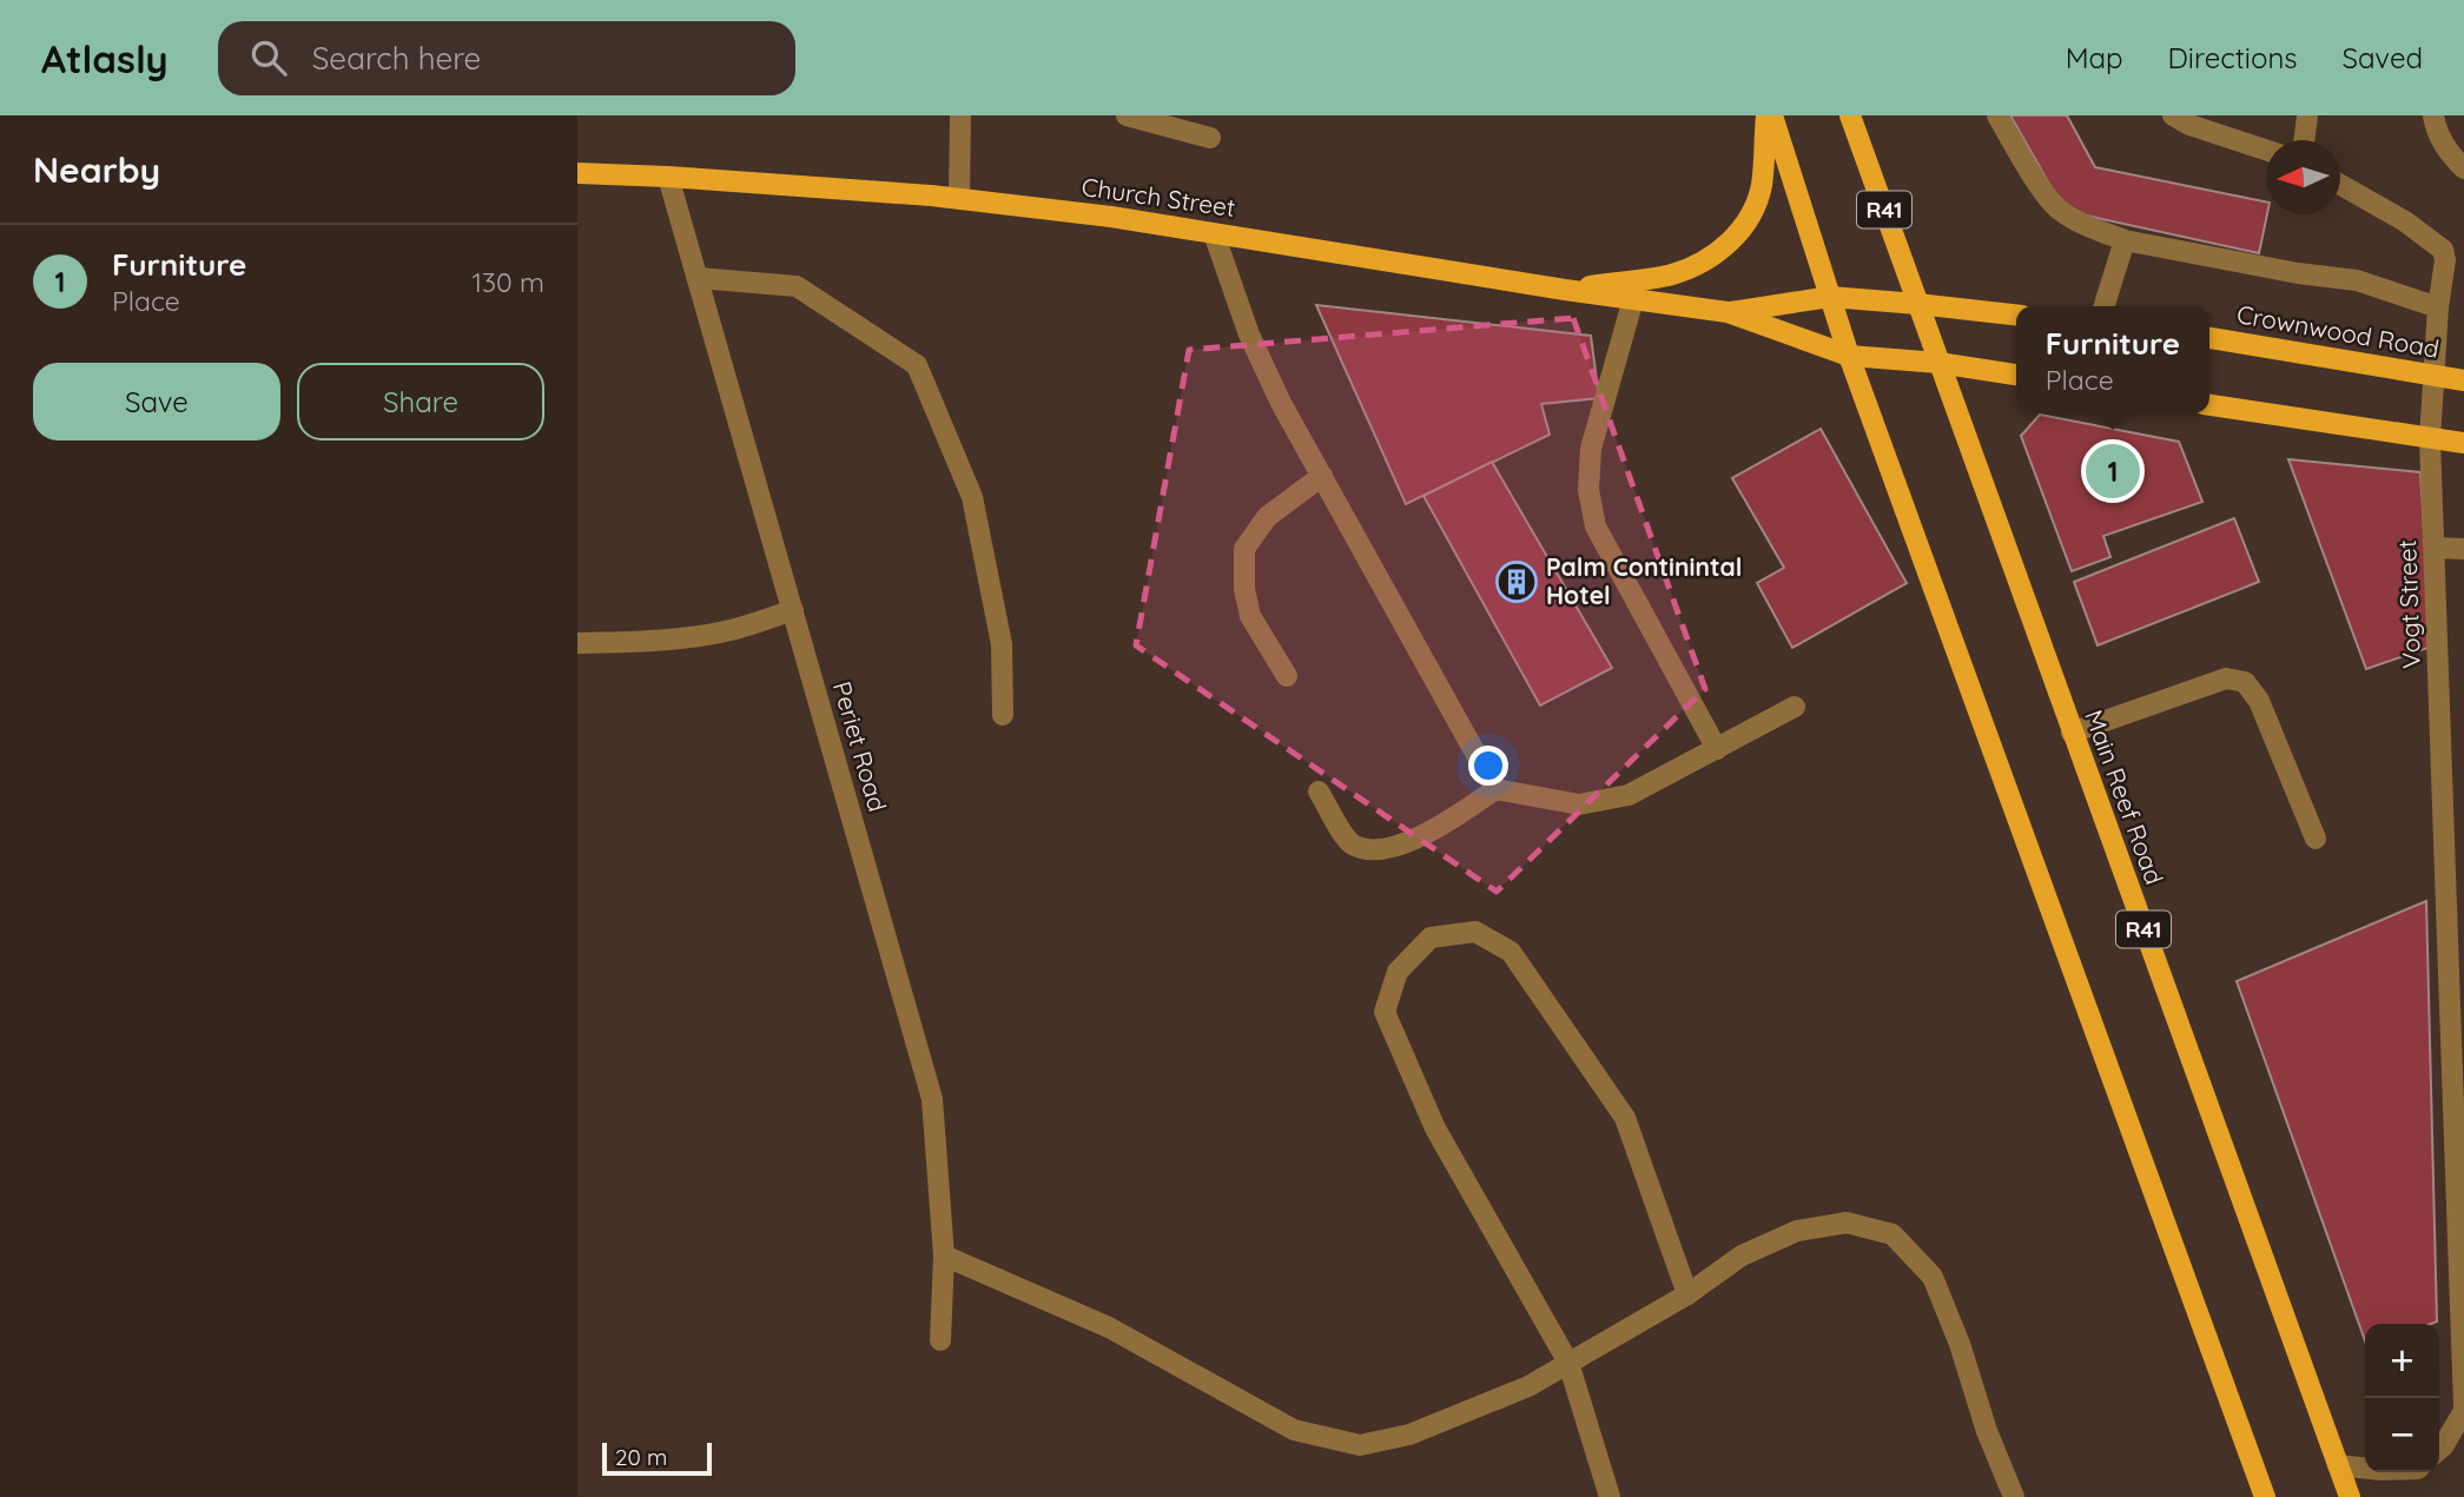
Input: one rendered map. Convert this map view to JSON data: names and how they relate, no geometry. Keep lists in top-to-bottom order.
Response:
{
  "streets": {
    "main road": [
      "Church Street",
      "R41",
      "Crownwood Road",
      "Main Reef Road"
    ],
    "street": ["Vogt Street", "Periet Road"]
  },
  "crossings": [
    ["Church Street", "Periet Road"],
    ["Church Street", "Main Reef Road"],
    ["Crownwood Road", "Vogt Street"]
  ],
  "places": {
    "building": ["Palm Continintal Hotel"]
  },
  "scale_bar": "20 m",
  "north": "left",
  "page": {
    "header": "Atlasly",
    "search": "Search here",
    "nav": ["Map", "Directions", "Saved"],
    "heading": "Nearby",
    "list": [
      {
        "mark": "1",
        "name": "Furniture",
        "note": "Place",
        "value": "130 m"
      }
    ],
    "popup": ["Furniture", "Place"],
    "buttons": ["Save", "Share"],
    "pins": "1",
    "map_buttons": ["+", "−"],
    "scale": "20 m"
  }
}
